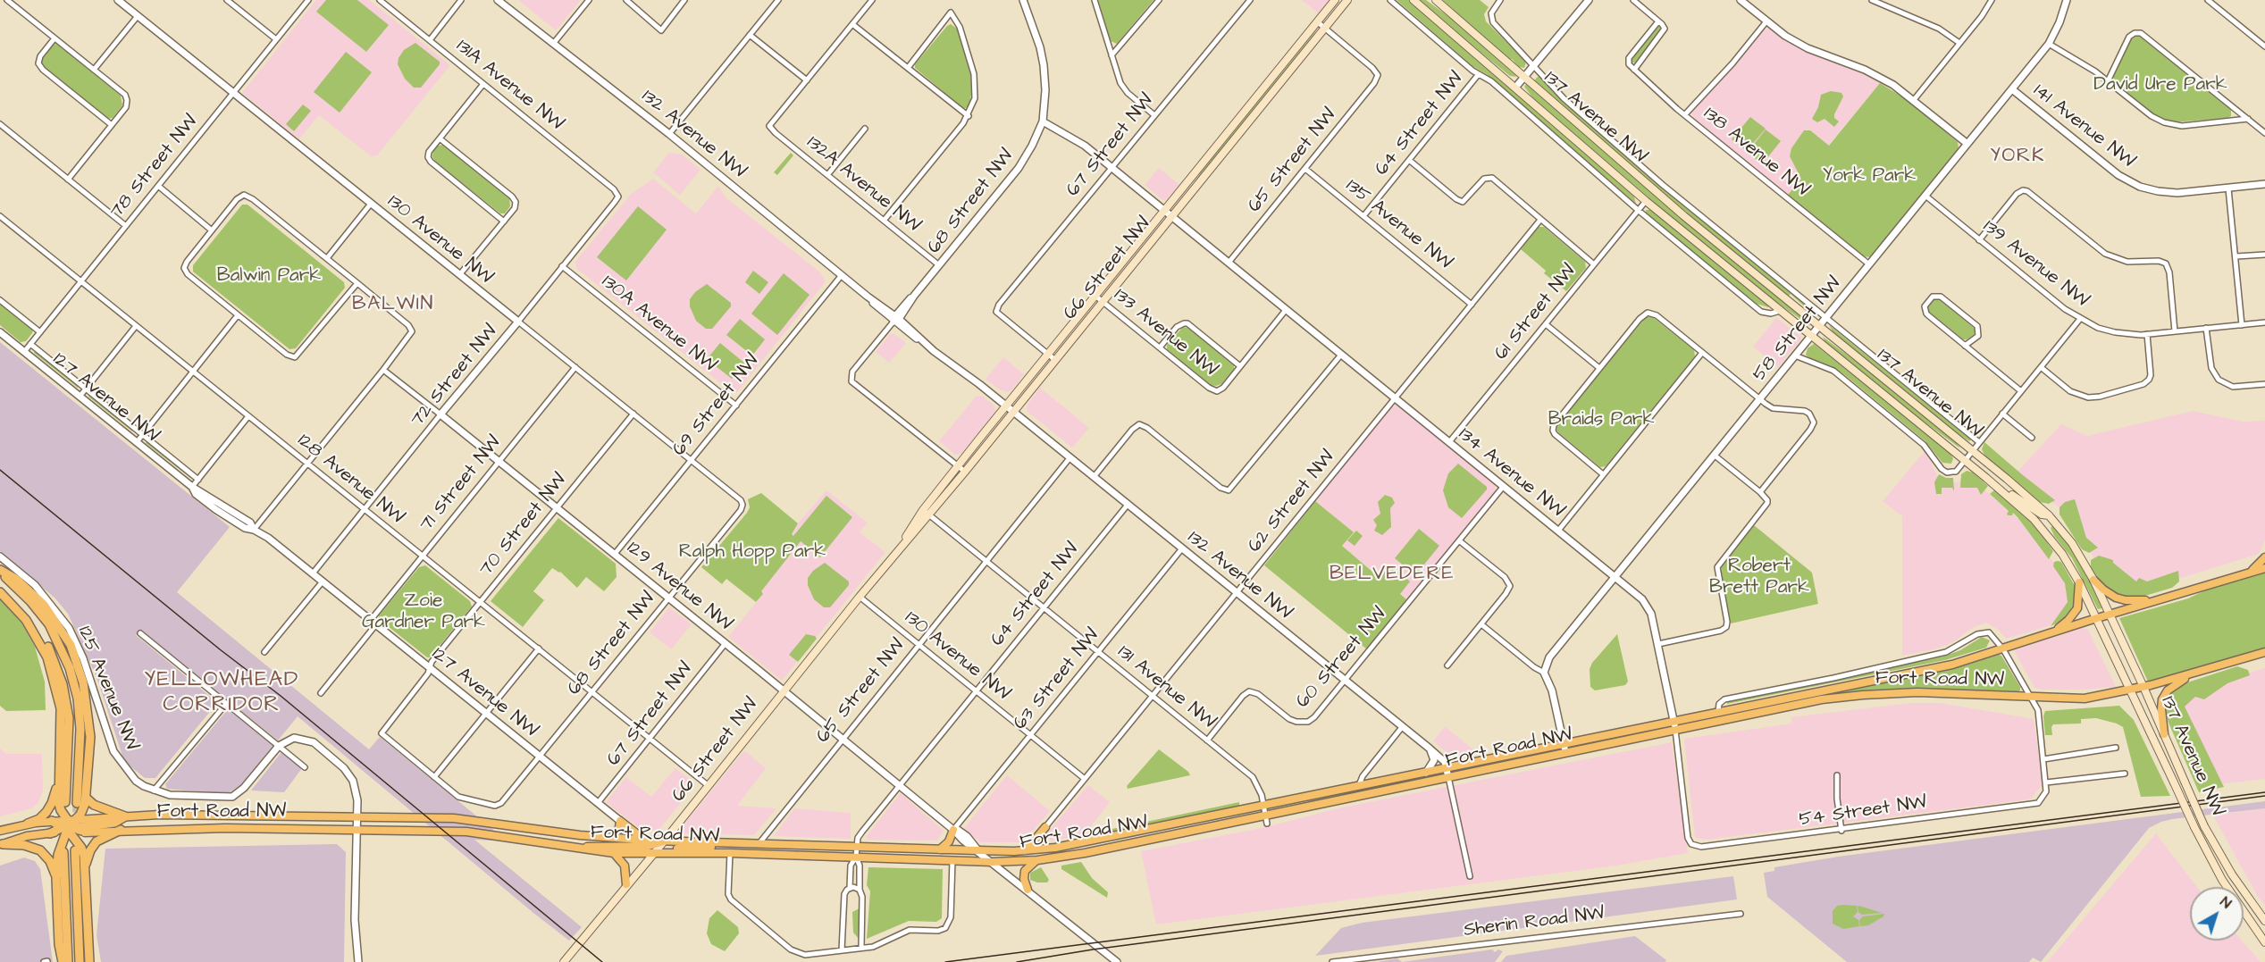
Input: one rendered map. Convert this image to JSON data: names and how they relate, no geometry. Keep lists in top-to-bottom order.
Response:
{
  "streets": {
    "main road": ["137 Avenue NW", "66 Street NW", "Fort Road NW"],
    "street": [
      "131A Avenue NW",
      "64 Street NW",
      "141 Avenue NW",
      "132 Avenue NW",
      "67 Street NW",
      "138 Avenue NW",
      "65 Street NW",
      "78 Street NW",
      "132A Avenue NW",
      "68 Street NW",
      "135 Avenue NW",
      "130 Avenue NW",
      "139 Avenue NW",
      "61 Street NW",
      "130A Avenue NW",
      "58 Street NW",
      "133 Avenue NW",
      "72 Street NW",
      "127 Avenue NW",
      "69 Street NW",
      "134 Avenue NW",
      "128 Avenue NW",
      "71 Street NW",
      "62 Street NW",
      "70 Street NW",
      "129 Avenue NW",
      "60 Street NW",
      "63 Street NW",
      "131 Avenue NW",
      "125 Avenue NW",
      "54 Street NW",
      "Sherin Road NW"
    ]
  },
  "crossings": [
    ["131A Avenue NW", "72 Street NW"],
    ["137 Avenue NW", "64 Street NW"],
    ["137 Avenue NW", "61 Street NW"],
    ["137 Avenue NW", "58 Street NW"],
    ["137 Avenue NW", "Fort Road NW"],
    ["64 Street NW", "132 Avenue NW"],
    ["64 Street NW", "135 Avenue NW"],
    ["64 Street NW", "130 Avenue NW"],
    ["64 Street NW", "129 Avenue NW"],
    ["64 Street NW", "Fort Road NW"],
    ["64 Street NW", "131 Avenue NW"],
    ["141 Avenue NW", "58 Street NW"],
    ["132 Avenue NW", "65 Street NW"],
    ["132 Avenue NW", "68 Street NW"],
    ["132 Avenue NW", "66 Street NW"],
    ["132 Avenue NW", "69 Street NW"],
    ["132 Avenue NW", "62 Street NW"],
    ["132 Avenue NW", "60 Street NW"],
    ["132 Avenue NW", "63 Street NW"],
    ["132 Avenue NW", "Fort Road NW"],
    ["67 Street NW", "66 Street NW"],
    ["67 Street NW", "127 Avenue NW"],
    ["67 Street NW", "134 Avenue NW"],
    ["67 Street NW", "128 Avenue NW"],
    ["67 Street NW", "129 Avenue NW"],
    ["138 Avenue NW", "58 Street NW"],
    ["65 Street NW", "135 Avenue NW"],
    ["65 Street NW", "130 Avenue NW"],
    ["65 Street NW", "66 Street NW"],
    ["65 Street NW", "134 Avenue NW"],
    ["65 Street NW", "129 Avenue NW"],
    ["65 Street NW", "Fort Road NW"],
    ["65 Street NW", "131 Avenue NW"],
    ["78 Street NW", "130 Avenue NW"],
    ["78 Street NW", "127 Avenue NW"],
    ["78 Street NW", "128 Avenue NW"],
    ["132A Avenue NW", "68 Street NW"],
    ["68 Street NW", "130 Avenue NW"],
    ["68 Street NW", "66 Street NW"],
    ["68 Street NW", "127 Avenue NW"],
    ["68 Street NW", "134 Avenue NW"],
    ["68 Street NW", "128 Avenue NW"],
    ["68 Street NW", "70 Street NW"],
    ["68 Street NW", "129 Avenue NW"],
    ["135 Avenue NW", "62 Street NW"],
    ["130 Avenue NW", "66 Street NW"],
    ["130 Avenue NW", "72 Street NW"],
    ["130 Avenue NW", "69 Street NW"],
    ["130 Avenue NW", "71 Street NW"],
    ["130 Avenue NW", "62 Street NW"],
    ["130 Avenue NW", "70 Street NW"],
    ["130 Avenue NW", "63 Street NW"],
    ["139 Avenue NW", "58 Street NW"],
    ["66 Street NW", "133 Avenue NW"],
    ["66 Street NW", "134 Avenue NW"],
    ["66 Street NW", "128 Avenue NW"],
    ["66 Street NW", "129 Avenue NW"],
    ["66 Street NW", "Fort Road NW"],
    ["66 Street NW", "131 Avenue NW"],
    ["61 Street NW", "134 Avenue NW"],
    ["130A Avenue NW", "72 Street NW"],
    ["130A Avenue NW", "69 Street NW"],
    ["58 Street NW", "134 Avenue NW"],
    ["72 Street NW", "127 Avenue NW"],
    ["72 Street NW", "128 Avenue NW"],
    ["72 Street NW", "129 Avenue NW"],
    ["127 Avenue NW", "71 Street NW"],
    ["127 Avenue NW", "70 Street NW"],
    ["69 Street NW", "129 Avenue NW"],
    ["134 Avenue NW", "62 Street NW"],
    ["134 Avenue NW", "60 Street NW"],
    ["134 Avenue NW", "Fort Road NW"],
    ["134 Avenue NW", "54 Street NW"],
    ["128 Avenue NW", "71 Street NW"],
    ["128 Avenue NW", "70 Street NW"],
    ["71 Street NW", "129 Avenue NW"],
    ["62 Street NW", "131 Avenue NW"],
    ["70 Street NW", "129 Avenue NW"],
    ["129 Avenue NW", "63 Street NW"],
    ["129 Avenue NW", "Fort Road NW"],
    ["60 Street NW", "131 Avenue NW"],
    ["63 Street NW", "131 Avenue NW"],
    ["Fort Road NW", "131 Avenue NW"]
  ],
  "districts": [
    "YORK",
    "BALWIN",
    "BELVEDERE",
    "YELLOWHEAD CORRIDOR"
  ],
  "parks": [
    "David Ure Park",
    "York Park",
    "Balwin Park",
    "Braids Park",
    "Ralph Hopp Park",
    "Robert Brett Park",
    "Zoie Gardner Park"
  ],
  "north": "top right"
}
